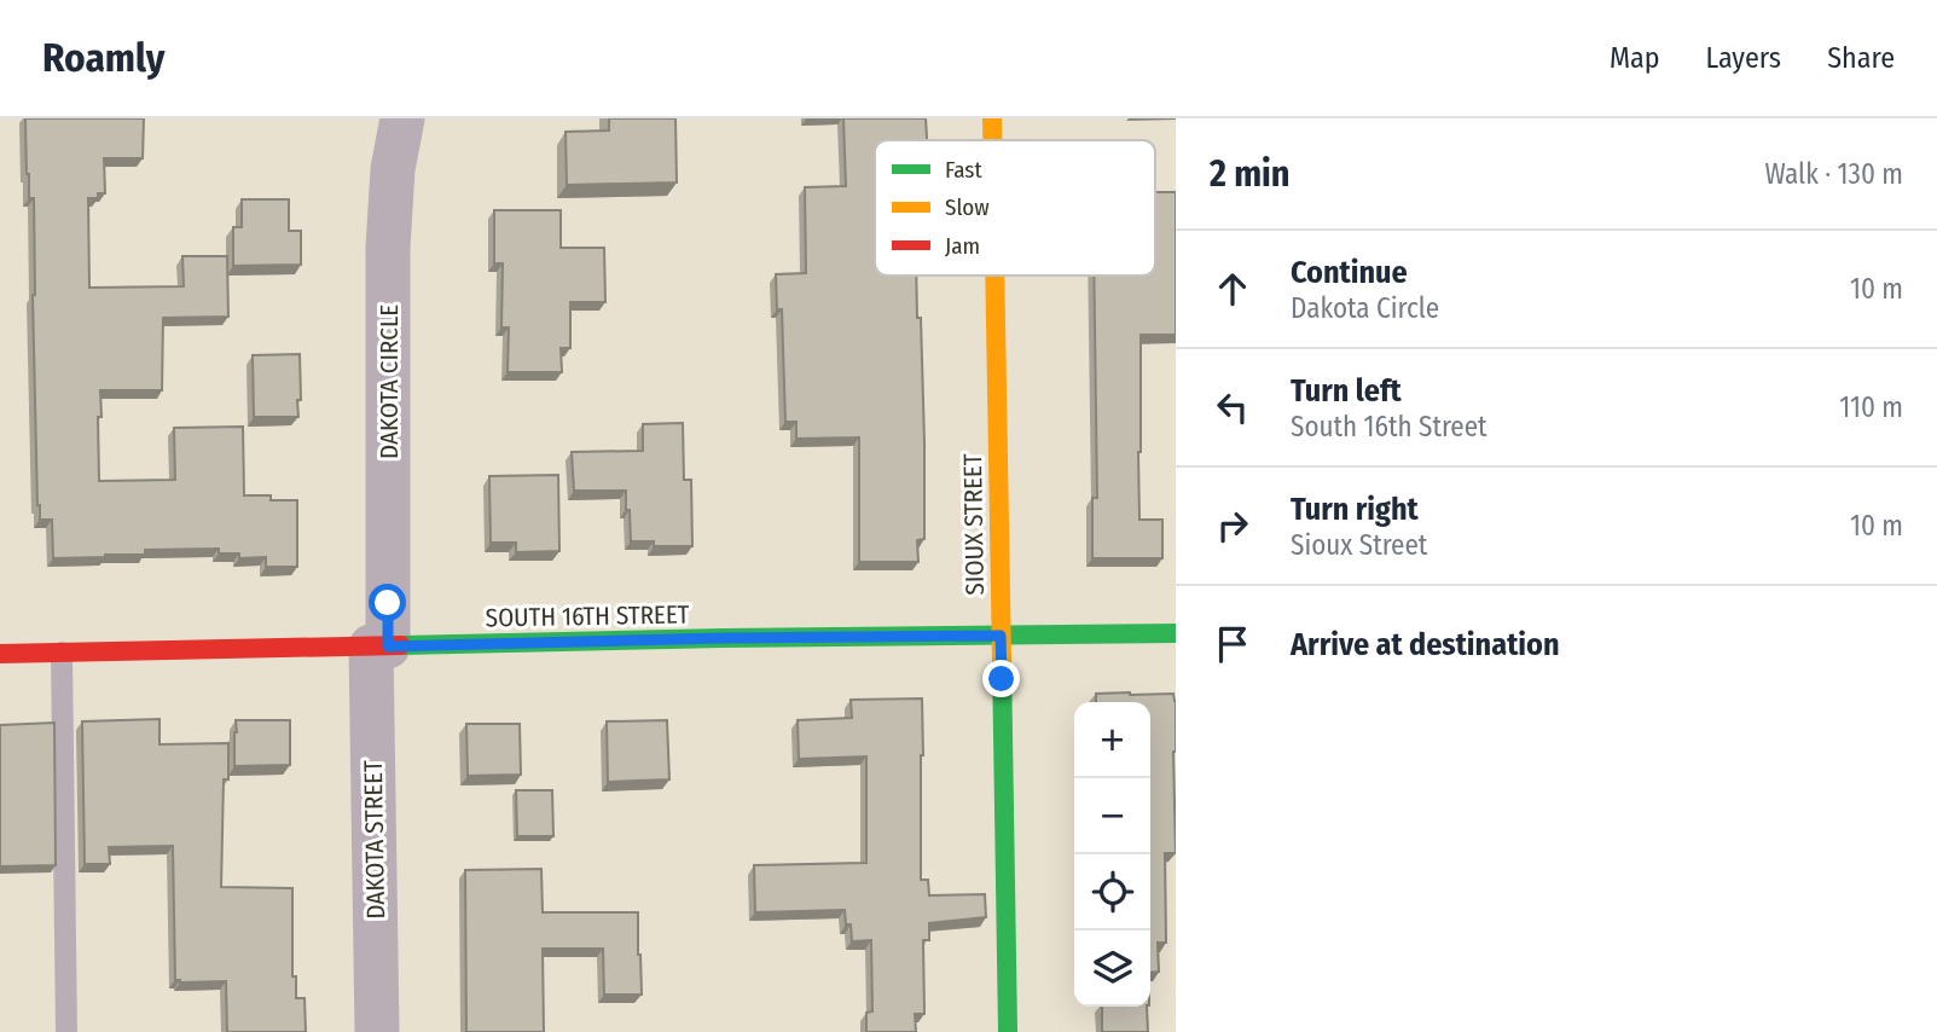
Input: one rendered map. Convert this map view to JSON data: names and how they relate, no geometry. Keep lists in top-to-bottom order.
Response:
{
  "streets": {
    "street": [
      "DAKOTA CIRCLE",
      "SIOUX STREET",
      "SOUTH 16TH STREET",
      "DAKOTA STREET"
    ]
  },
  "crossings": [
    ["DAKOTA CIRCLE", "SOUTH 16TH STREET"],
    ["DAKOTA CIRCLE", "DAKOTA STREET"],
    ["SIOUX STREET", "SOUTH 16TH STREET"],
    ["SOUTH 16TH STREET", "DAKOTA STREET"]
  ],
  "legend": ["Fast", "Slow", "Jam"],
  "page": {
    "header": "Roamly",
    "nav": ["Map", "Layers", "Share"],
    "heading": ["2 min", "Walk · 130 m"],
    "list": [
      ["Continue", "Dakota Circle", "10 m"],
      ["Turn left", "South 16th Street", "110 m"],
      ["Turn right", "Sioux Street", "10 m"],
      "Arrive at destination"
    ],
    "map_buttons": ["+", "−"]
  }
}
